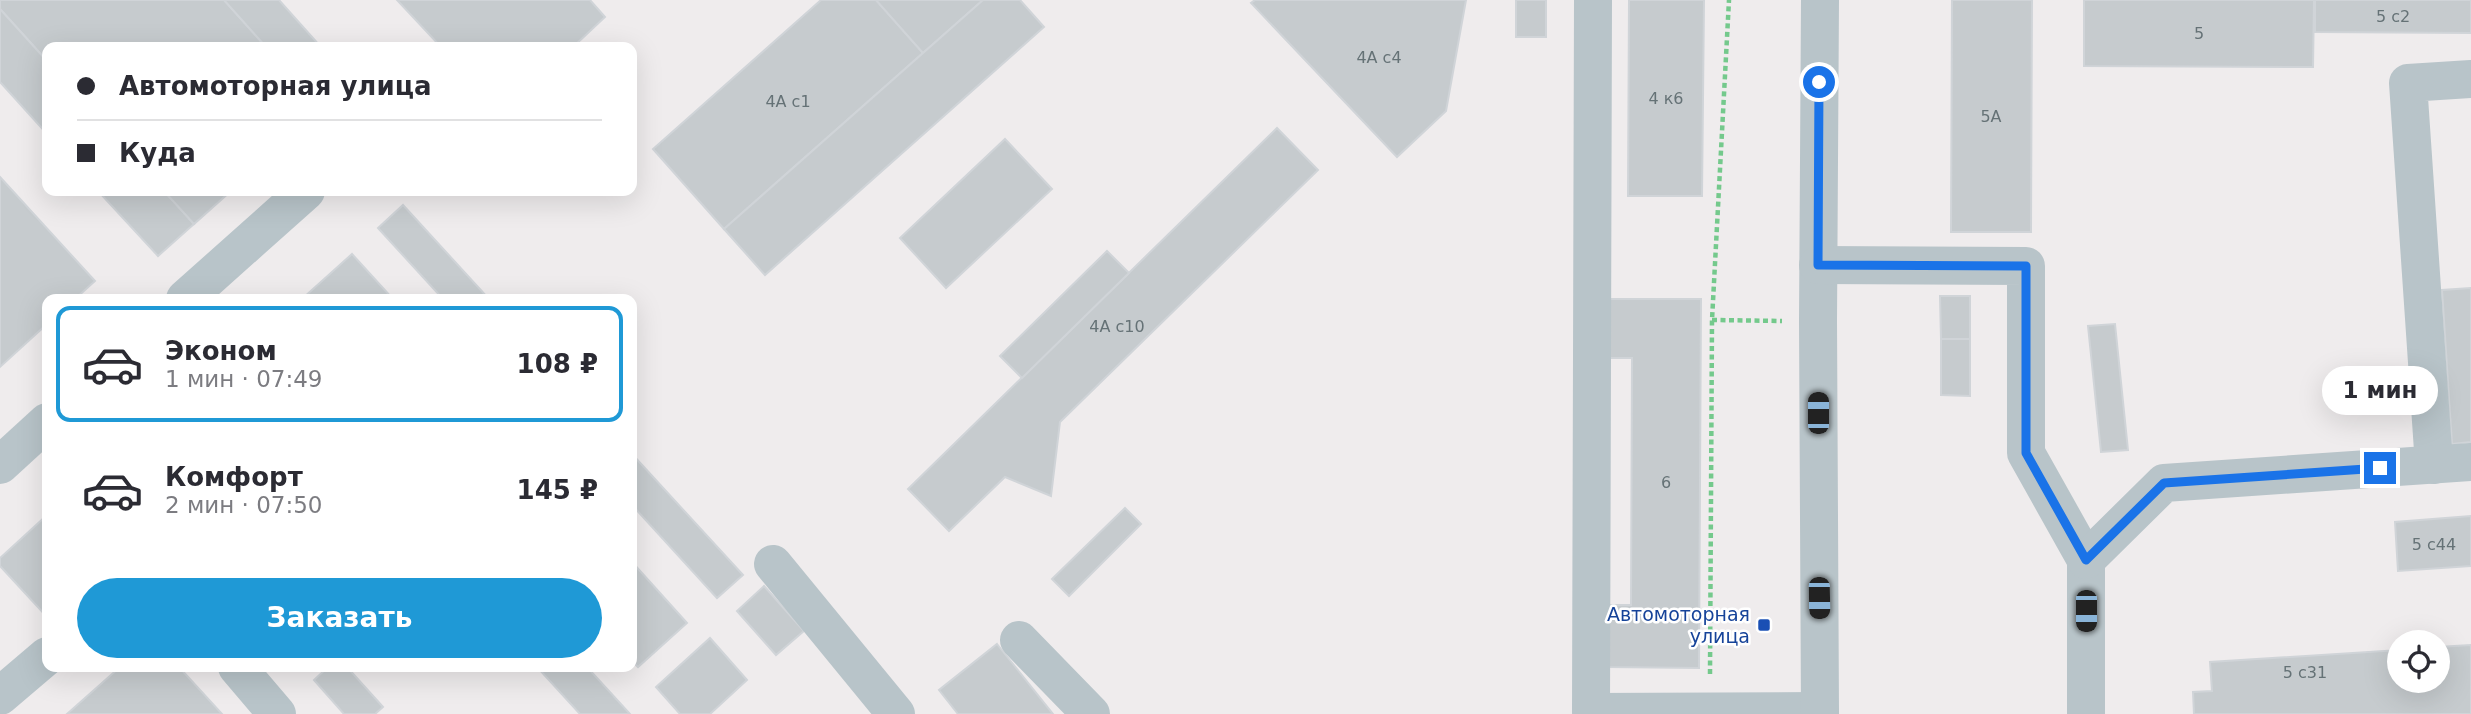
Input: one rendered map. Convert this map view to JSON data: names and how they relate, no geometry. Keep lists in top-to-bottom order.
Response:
{
  "places": {
    "transit": ["Автомоторная улица"]
  },
  "house_numbers": [
    "5 с2",
    "5",
    "4А с4",
    "4 к6",
    "4А с1",
    "5А",
    "4А с10",
    "6",
    "5 с44",
    "5 с31"
  ],
  "page": {
    "banner": ["Автомоторная улица", "Куда"],
    "list": [
      {
        "name": "Эконом",
        "note": "1 мин · 07:49",
        "value": "108 ₽"
      },
      {
        "name": "Комфорт",
        "note": "2 мин · 07:50",
        "value": "145 ₽"
      }
    ],
    "bubble": "1 мин",
    "buttons": "Заказать"
  }
}
